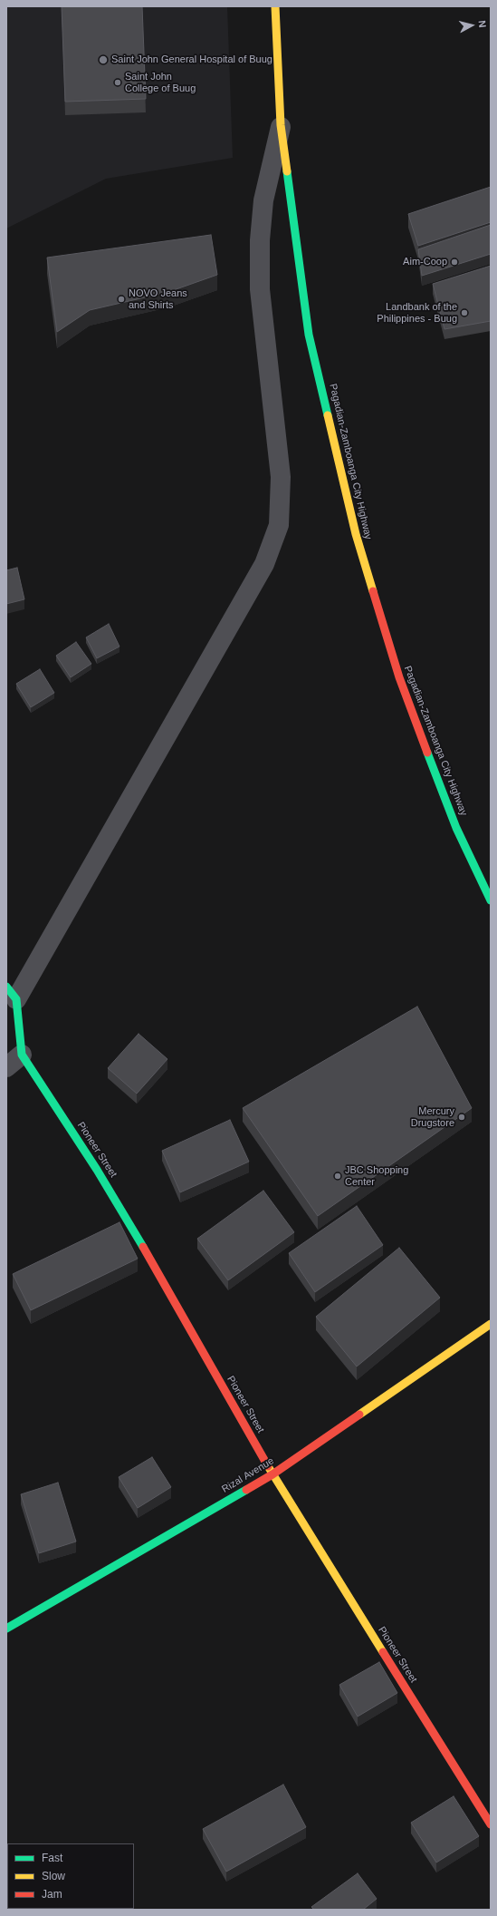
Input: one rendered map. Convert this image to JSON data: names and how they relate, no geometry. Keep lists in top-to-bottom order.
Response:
{
  "streets": {
    "main road": ["Pagadian-Zamboanga City Highway", "Pioneer Street", "Rizal Avenue"]
  },
  "crossings": [
    ["Pioneer Street", "Rizal Avenue"]
  ],
  "places": [
    "Saint John General Hospital of Buug",
    "Saint John College of Buug",
    "Aim-Coop",
    "NOVO Jeans and Shirts",
    "Landbank of the Philippines - Buug",
    "Mercury Drugstore",
    "JBC Shopping Center"
  ],
  "legend": ["Fast", "Slow", "Jam"],
  "north": "right"
}
